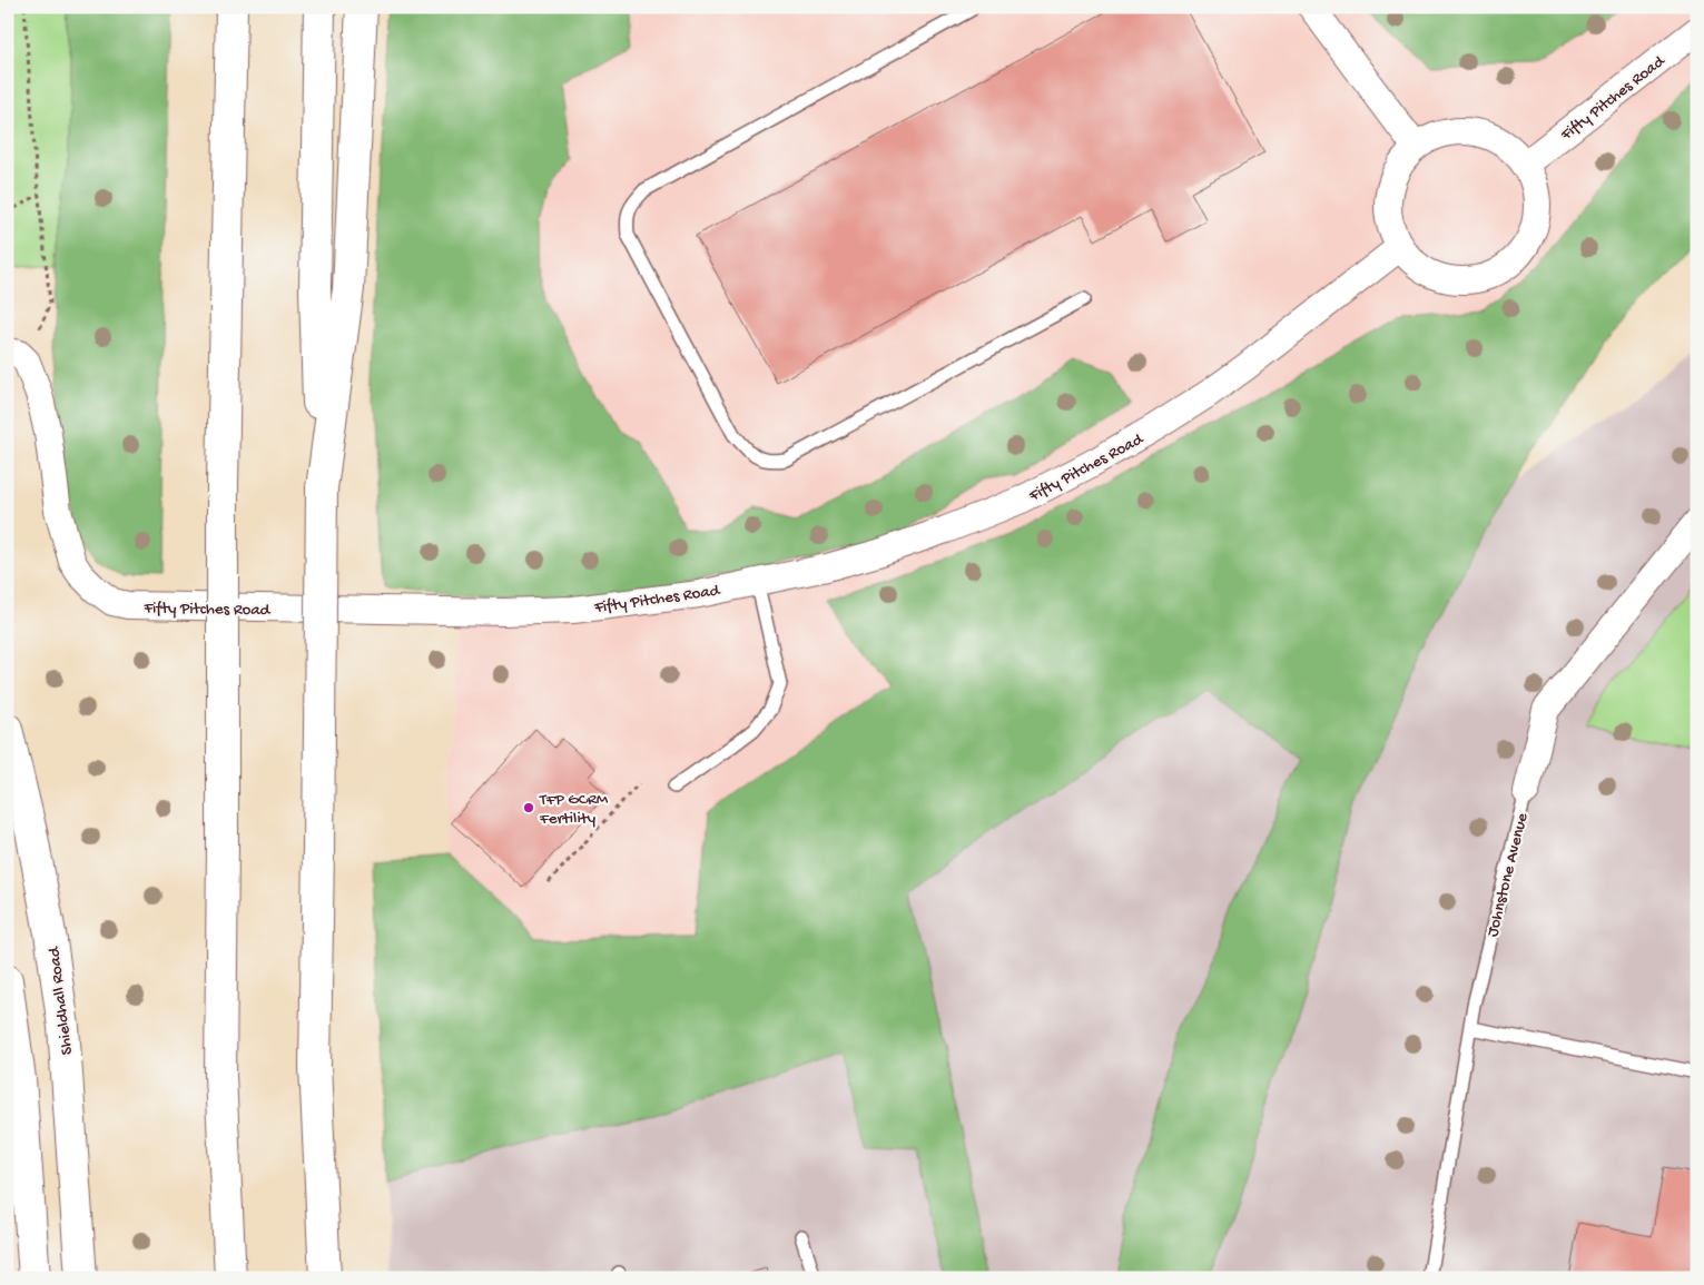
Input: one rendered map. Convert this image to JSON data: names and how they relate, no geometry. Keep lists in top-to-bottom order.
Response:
{
  "streets": {
    "main road": ["Shieldhall Road"],
    "street": ["Fifty Pitches Road", "Johnstone Avenue"]
  },
  "places": ["TFP GCRM Fertility"]
}
